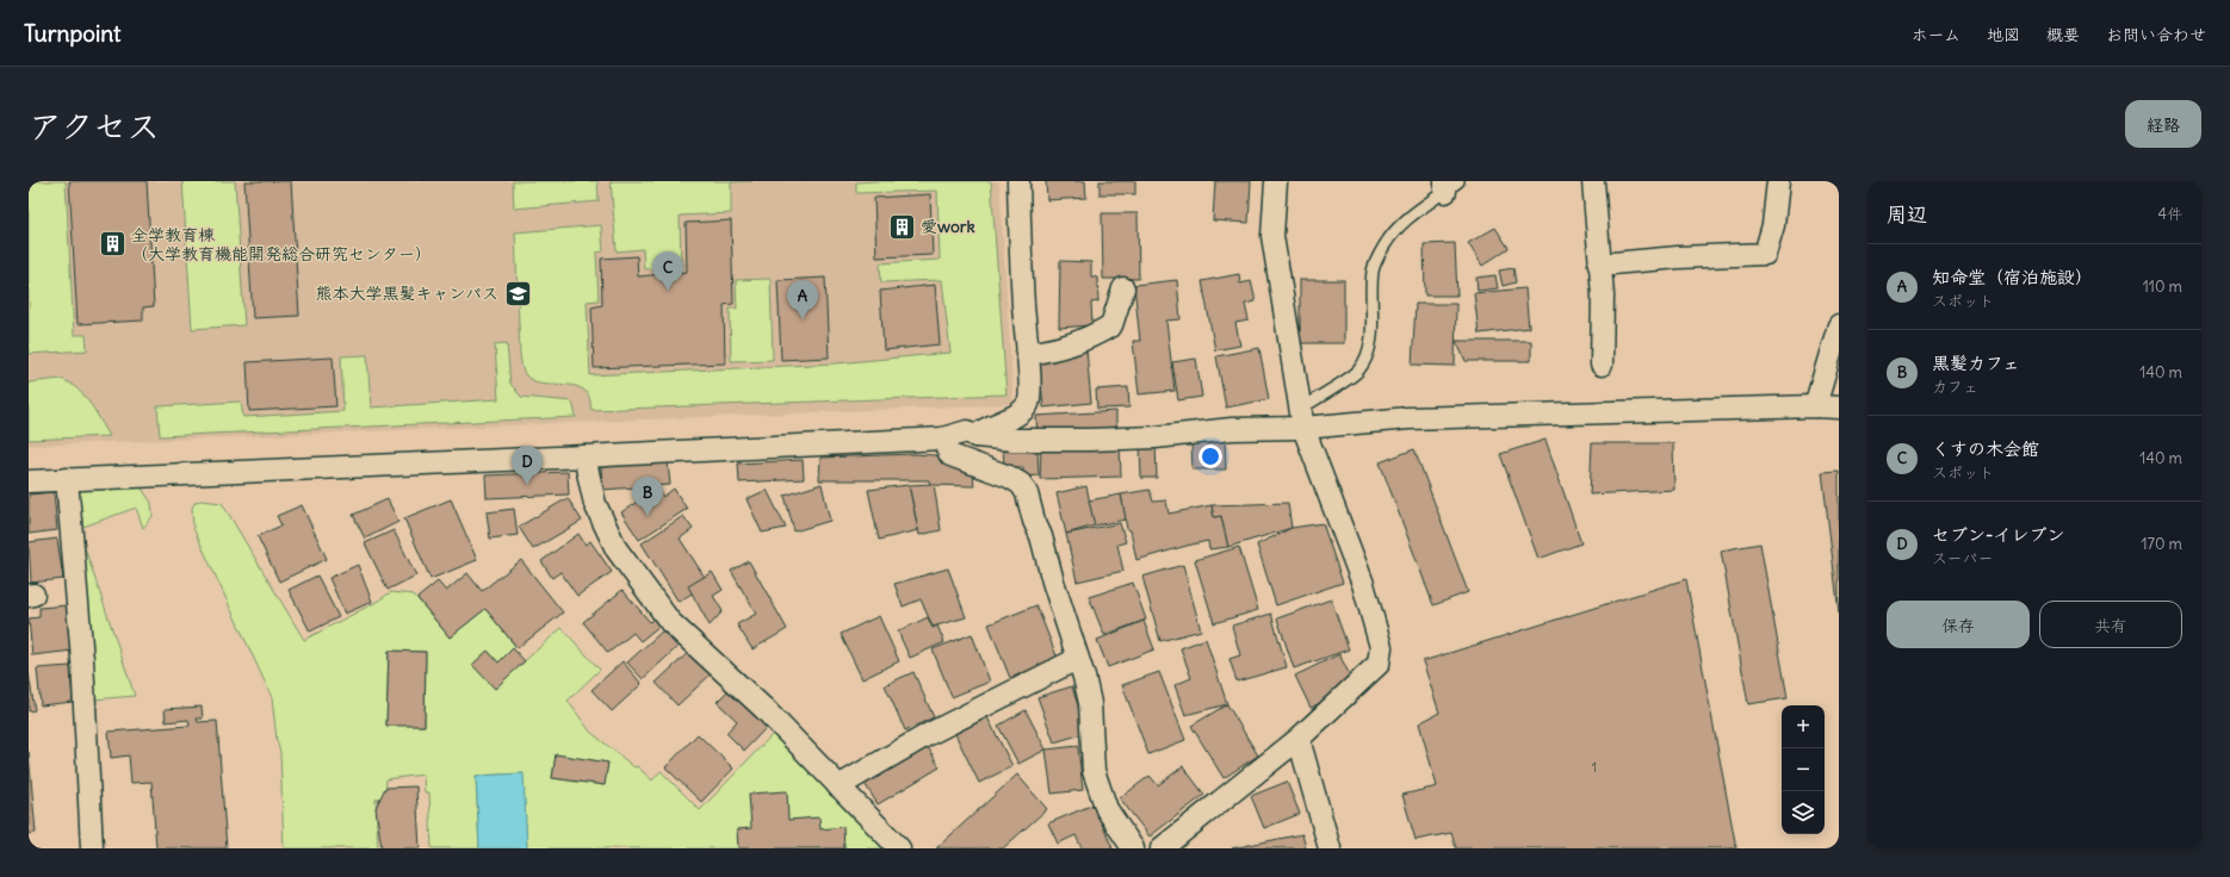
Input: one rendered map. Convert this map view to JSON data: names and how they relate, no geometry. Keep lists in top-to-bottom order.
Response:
{
  "places": {
    "building": ["愛work", "全学教育棟 （大学教育機能開発総合研究センター）"],
    "school or university": ["熊本大学黒髪キャンパス"]
  },
  "house_numbers": ["1"],
  "page": {
    "header": "Turnpoint",
    "nav": [
      "ホーム",
      "地図",
      "概要",
      "お問い合わせ"
    ],
    "title": "アクセス",
    "buttons": [
      "経路",
      ["保存", "共有"]
    ],
    "heading": ["周辺", "4件"],
    "list": [
      {
        "mark": "A",
        "name": "知命堂（宿泊施設）",
        "note": "スポット",
        "value": "110 m"
      },
      {
        "mark": "B",
        "name": "黒髪カフェ",
        "note": "カフェ",
        "value": "140 m"
      },
      {
        "mark": "C",
        "name": "くすの木会館",
        "note": "スポット",
        "value": "140 m"
      },
      {
        "mark": "D",
        "name": "セブン-イレブン",
        "note": "スーパー",
        "value": "170 m"
      }
    ],
    "pins": [
      "C",
      "A",
      "D",
      "B"
    ],
    "map_buttons": ["+", "−"]
  }
}
